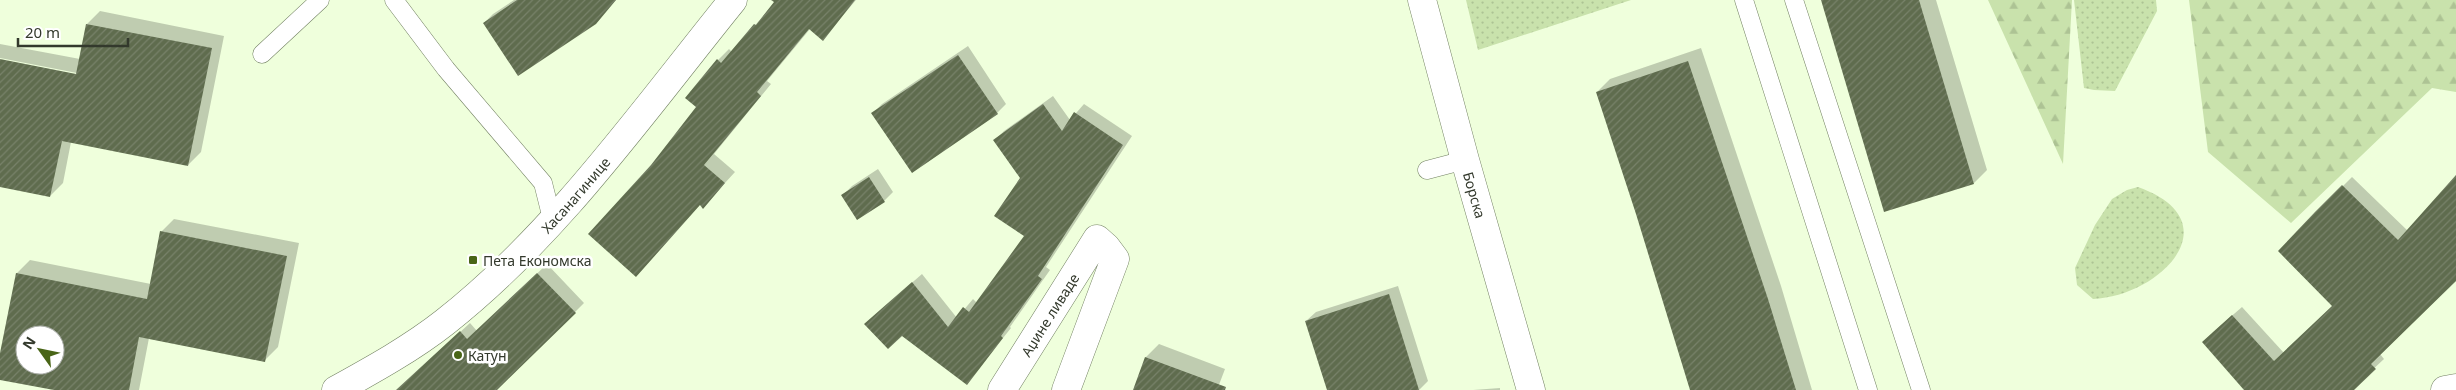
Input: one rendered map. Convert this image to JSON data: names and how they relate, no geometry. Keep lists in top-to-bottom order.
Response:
{
  "streets": {
    "street": ["Хасанагинице", "Борска", "Аџине ливаде"]
  },
  "places": {
    "transit": ["Пета Економска"],
    "other": ["Катун"]
  },
  "scale_bar": "20 m",
  "north": "top left"
}
